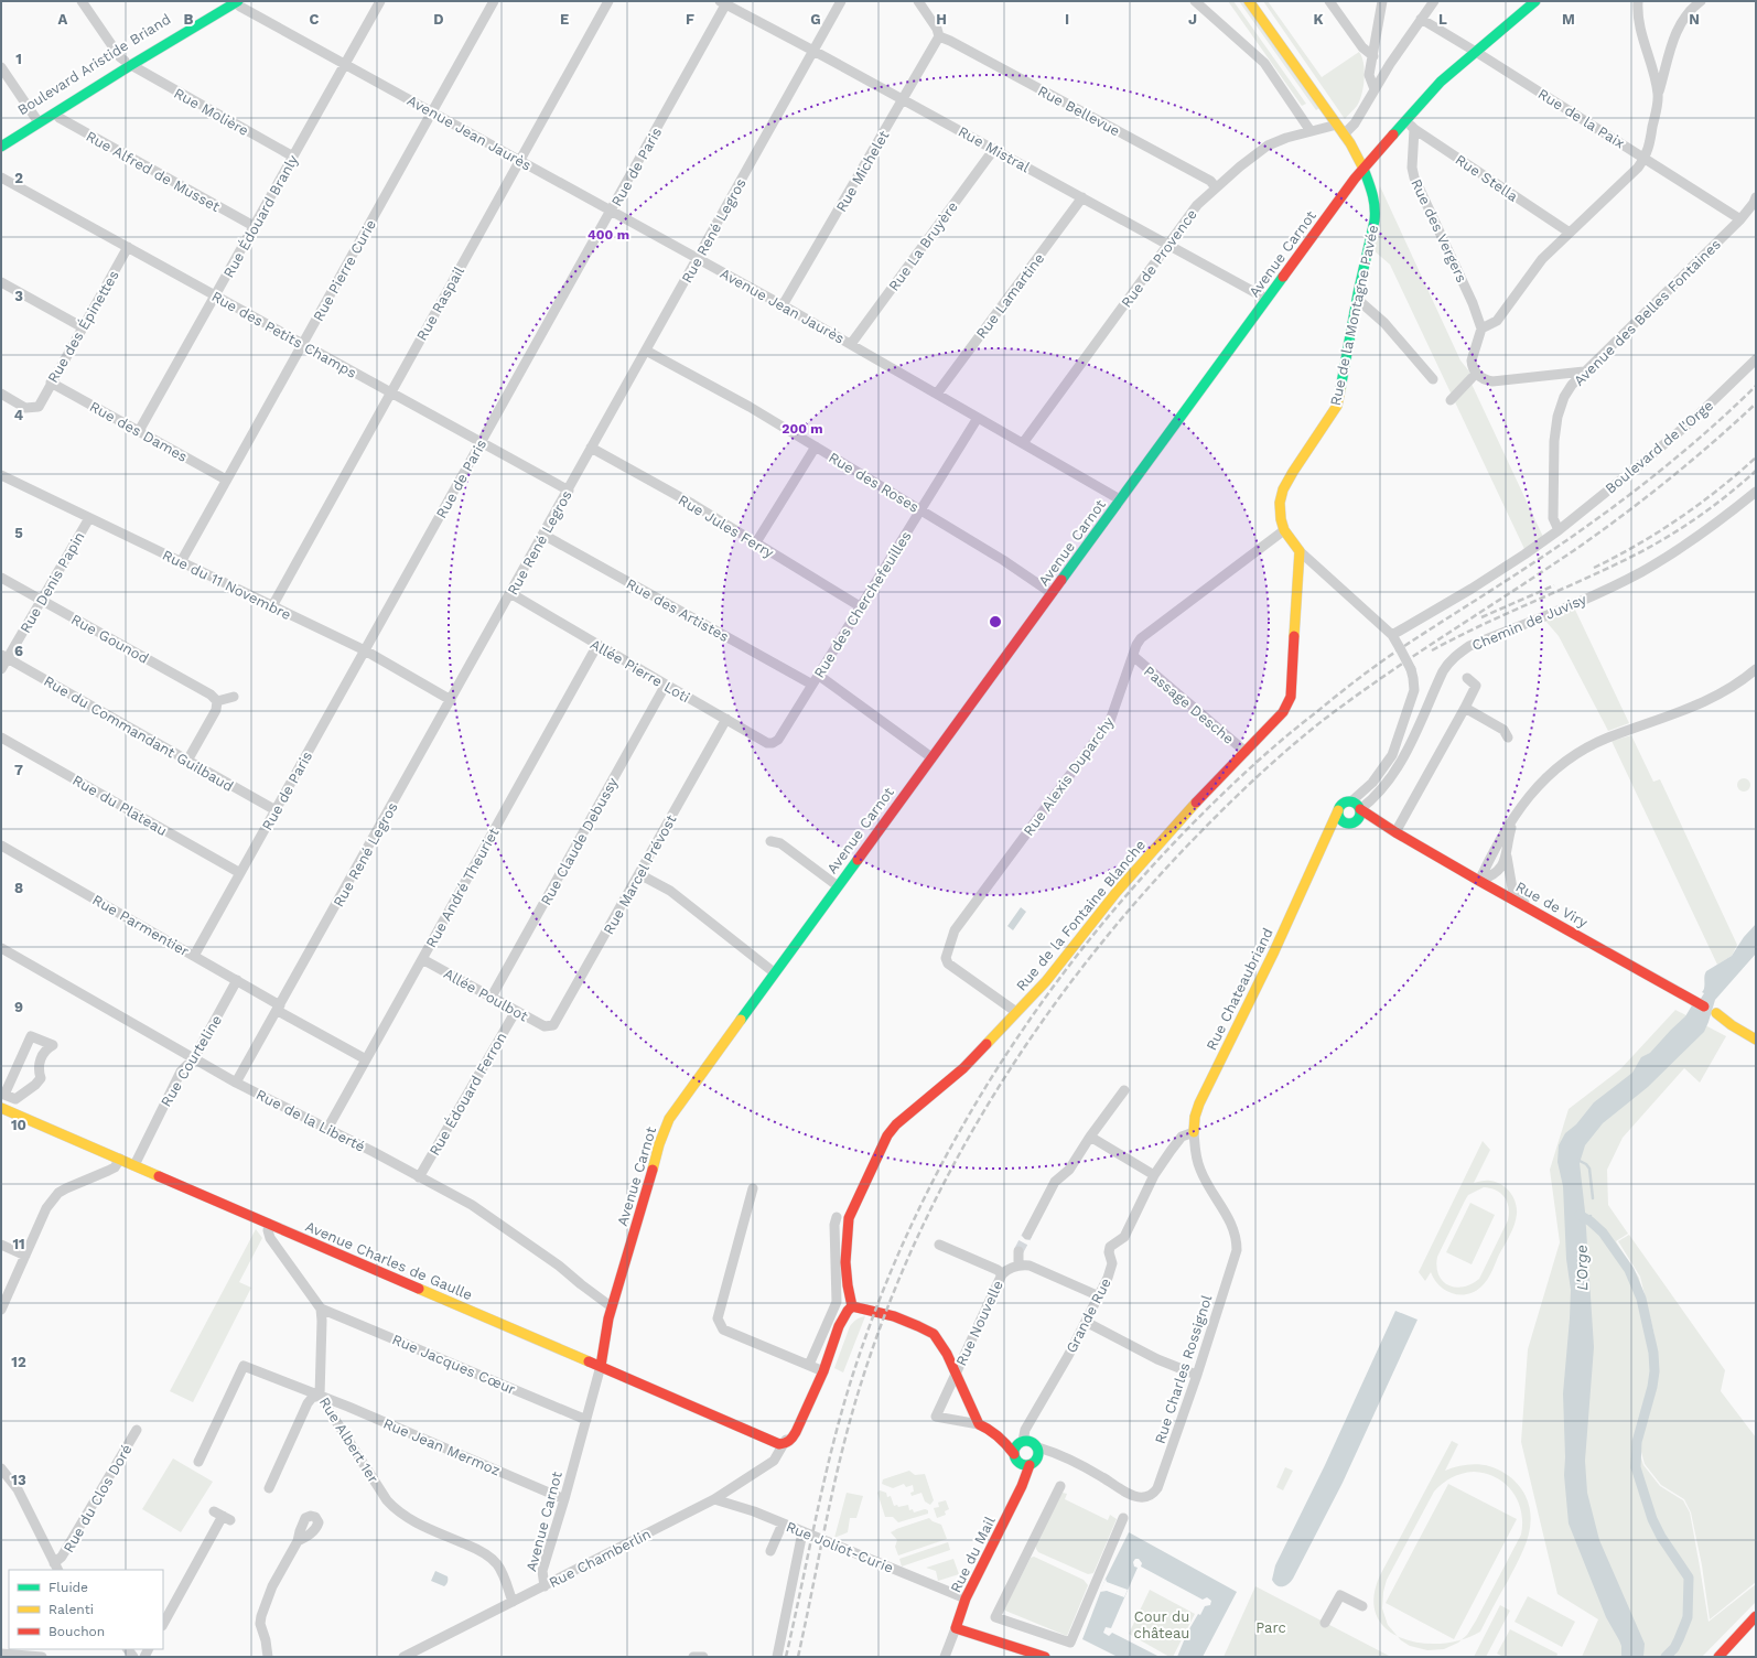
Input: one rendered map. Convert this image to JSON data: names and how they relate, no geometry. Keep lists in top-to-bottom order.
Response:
{
  "streets": {
    "street": [
      "Boulevard Aristide Briand",
      "Rue Bellevue",
      "Rue Molière",
      "Rue de la Paix",
      "Avenue Jean Jaurès",
      "Rue Mistral",
      "Rue de Paris",
      "Rue Alfred de Musset",
      "Rue Michelet",
      "Rue Stella",
      "Rue Édouard Branly",
      "Rue René Legros",
      "Rue des Vergers",
      "Rue La Bruyère",
      "Avenue Carnot",
      "Rue de Provence",
      "Rue Pierre Curie",
      "Rue Lamartine",
      "Rue Raspail",
      "Avenue des Belles Fontaines",
      "Rue de la Montagne Pavée",
      "Rue des Épinettes",
      "Rue des Petits Champs",
      "Rue des Dames",
      "Boulevard de l'Orge",
      "Rue des Roses",
      "Rue Jules Ferry",
      "Rue Denis Papin",
      "Rue du 11 Novembre",
      "Rue des Cherchefeuilles",
      "Rue des Artistes",
      "Chemin de Juvisy",
      "Rue Gounod",
      "Allée Pierre Loti",
      "Passage Desche",
      "Rue du Commandant Guilbaud",
      "Rue Alexis Duparchy",
      "Rue du Plateau",
      "Rue Claude Debussy",
      "Rue Marcel Prévost",
      "Rue André Theuriet",
      "Rue de Viry",
      "Rue de la Fontaine Blanche",
      "Rue Parmentier",
      "Rue Chateaubriand",
      "Allée Poulbot",
      "Rue Courteline",
      "Rue Édouard Ferron",
      "Rue de la Liberté",
      "Avenue Charles de Gaulle",
      "Grande Rue",
      "Rue Nouvelle",
      "Rue Jacques Cœur",
      "Rue Charles Rossignol",
      "Rue Albert 1er",
      "Rue Jean Mermoz",
      "Rue du Clos Doré",
      "Rue Joliot-Curie",
      "Rue du Mail",
      "Rue Chamberlin"
    ]
  },
  "crossings": [
    ["Boulevard Aristide Briand", "Rue Molière"],
    ["Boulevard Aristide Briand", "Avenue Jean Jaurès"],
    ["Boulevard Aristide Briand", "Rue Alfred de Musset"],
    ["Rue Bellevue", "Rue Michelet"],
    ["Rue Bellevue", "Rue de Provence"],
    ["Rue Molière", "Rue Édouard Branly"],
    ["Rue de la Paix", "Avenue Carnot"],
    ["Rue de la Paix", "Avenue des Belles Fontaines"],
    ["Avenue Jean Jaurès", "Rue de Paris"],
    ["Avenue Jean Jaurès", "Rue Michelet"],
    ["Avenue Jean Jaurès", "Rue Édouard Branly"],
    ["Avenue Jean Jaurès", "Rue René Legros"],
    ["Avenue Jean Jaurès", "Rue La Bruyère"],
    ["Avenue Jean Jaurès", "Avenue Carnot"],
    ["Avenue Jean Jaurès", "Rue de Provence"],
    ["Avenue Jean Jaurès", "Rue Pierre Curie"],
    ["Avenue Jean Jaurès", "Rue Lamartine"],
    ["Avenue Jean Jaurès", "Rue Raspail"],
    ["Avenue Jean Jaurès", "Rue des Cherchefeuilles"],
    ["Rue Mistral", "Rue de Paris"],
    ["Rue Mistral", "Rue Michelet"],
    ["Rue Mistral", "Rue René Legros"],
    ["Rue Mistral", "Rue La Bruyère"],
    ["Rue Mistral", "Avenue Carnot"],
    ["Rue Mistral", "Rue de Provence"],
    ["Rue Mistral", "Rue Lamartine"],
    ["Rue de Paris", "Rue des Petits Champs"],
    ["Rue de Paris", "Rue du 11 Novembre"],
    ["Rue de Paris", "Rue du Commandant Guilbaud"],
    ["Rue de Paris", "Rue du Plateau"],
    ["Rue de Paris", "Rue Parmentier"],
    ["Rue Alfred de Musset", "Rue Édouard Branly"],
    ["Rue Stella", "Rue des Vergers"],
    ["Rue Stella", "Avenue Carnot"],
    ["Rue Édouard Branly", "Rue des Petits Champs"],
    ["Rue Édouard Branly", "Rue des Dames"],
    ["Rue René Legros", "Rue des Petits Champs"],
    ["Rue René Legros", "Rue des Roses"],
    ["Rue René Legros", "Rue Jules Ferry"],
    ["Rue René Legros", "Rue du 11 Novembre"],
    ["Rue René Legros", "Rue des Artistes"],
    ["Rue René Legros", "Allée Pierre Loti"],
    ["Rue René Legros", "Rue Parmentier"],
    ["Rue René Legros", "Rue de la Liberté"],
    ["Avenue Carnot", "Rue de la Montagne Pavée"],
    ["Avenue Carnot", "Rue des Roses"],
    ["Avenue Carnot", "Rue de la Liberté"],
    ["Avenue Carnot", "Avenue Charles de Gaulle"],
    ["Avenue Carnot", "Rue Jacques Cœur"],
    ["Avenue Carnot", "Rue Jean Mermoz"],
    ["Avenue Carnot", "Rue Chamberlin"],
    ["Rue de Provence", "Rue de la Montagne Pavée"],
    ["Rue Pierre Curie", "Rue des Petits Champs"],
    ["Rue Pierre Curie", "Rue des Dames"],
    ["Rue Pierre Curie", "Rue du 11 Novembre"],
    ["Rue Raspail", "Rue des Petits Champs"],
    ["Rue Raspail", "Rue du 11 Novembre"],
    ["Avenue des Belles Fontaines", "Boulevard de l'Orge"],
    ["Rue de la Montagne Pavée", "Chemin de Juvisy"],
    ["Rue de la Montagne Pavée", "Rue Alexis Duparchy"],
    ["Rue de la Montagne Pavée", "Rue de Viry"],
    ["Rue de la Montagne Pavée", "Rue de la Fontaine Blanche"],
    ["Rue de la Montagne Pavée", "Rue Chateaubriand"],
    ["Rue des Épinettes", "Rue des Petits Champs"],
    ["Rue des Épinettes", "Rue des Dames"],
    ["Rue des Roses", "Rue des Cherchefeuilles"],
    ["Rue Jules Ferry", "Rue des Cherchefeuilles"],
    ["Rue Denis Papin", "Rue du 11 Novembre"],
    ["Rue Denis Papin", "Rue Gounod"],
    ["Rue Denis Papin", "Rue du Commandant Guilbaud"],
    ["Rue des Cherchefeuilles", "Rue des Artistes"],
    ["Rue des Cherchefeuilles", "Allée Pierre Loti"],
    ["Chemin de Juvisy", "Rue de Viry"],
    ["Chemin de Juvisy", "Rue Chateaubriand"],
    ["Allée Pierre Loti", "Rue Claude Debussy"],
    ["Allée Pierre Loti", "Rue Marcel Prévost"],
    ["Allée Pierre Loti", "Rue André Theuriet"],
    ["Passage Desche", "Rue Alexis Duparchy"],
    ["Passage Desche", "Rue de la Fontaine Blanche"],
    ["Rue Alexis Duparchy", "Rue de la Fontaine Blanche"],
    ["Rue Claude Debussy", "Allée Poulbot"],
    ["Rue Marcel Prévost", "Allée Poulbot"],
    ["Rue André Theuriet", "Rue Parmentier"],
    ["Rue André Theuriet", "Allée Poulbot"],
    ["Rue André Theuriet", "Rue de la Liberté"],
    ["Rue de Viry", "Rue Chateaubriand"],
    ["Rue Parmentier", "Rue Courteline"],
    ["Rue Chateaubriand", "Grande Rue"],
    ["Rue Chateaubriand", "Rue Charles Rossignol"],
    ["Allée Poulbot", "Rue Édouard Ferron"],
    ["Rue Courteline", "Rue de la Liberté"],
    ["Rue Courteline", "Avenue Charles de Gaulle"],
    ["Rue Édouard Ferron", "Rue de la Liberté"],
    ["Avenue Charles de Gaulle", "Rue Chamberlin"],
    ["Grande Rue", "Rue Charles Rossignol"],
    ["Grande Rue", "Rue du Mail"],
    ["Rue Nouvelle", "Rue Charles Rossignol"],
    ["Rue Jacques Cœur", "Rue Albert 1er"],
    ["Rue Charles Rossignol", "Rue du Mail"],
    ["Rue Albert 1er", "Rue Jean Mermoz"],
    ["Rue Albert 1er", "Rue Chamberlin"],
    ["Rue Joliot-Curie", "Rue du Mail"],
    ["Rue Joliot-Curie", "Rue Chamberlin"]
  ],
  "water": ["L'Orge"],
  "parks": ["Cour du château", "Parc"],
  "legend": ["Fluide", "Ralenti", "Bouchon"],
  "grid": {
    "columns": [
      "A",
      "B",
      "C",
      "D",
      "E",
      "F",
      "G",
      "H",
      "I",
      "J",
      "K",
      "L",
      "M",
      "N"
    ],
    "rows": [
      "1",
      "2",
      "3",
      "4",
      "5",
      "6",
      "7",
      "8",
      "9",
      "10",
      "11",
      "12",
      "13"
    ]
  },
  "rings": ["400 m", "200 m"]
}
